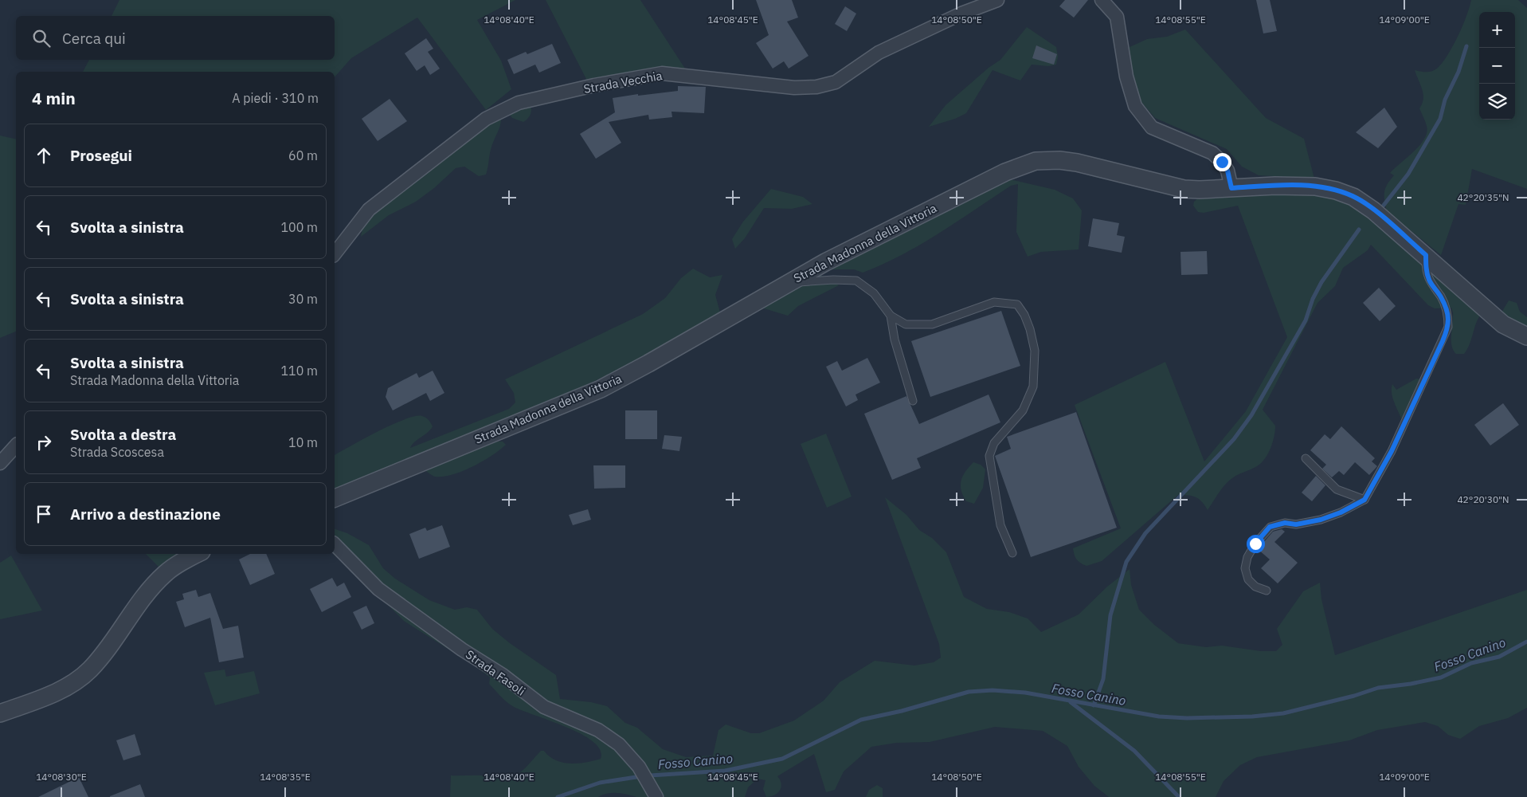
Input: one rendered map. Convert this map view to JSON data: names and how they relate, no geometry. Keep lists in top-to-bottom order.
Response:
{
  "streets": {
    "street": ["Strada Vecchia", "Strada Madonna della Vittoria", "Strada Fasoli"]
  },
  "water": ["Fosso Canino"],
  "page": {
    "map_buttons": ["+", "−"],
    "search": "Cerca qui",
    "heading": ["4 min", "A piedi · 310 m"],
    "list": [
      ["Prosegui", "60 m"],
      ["Svolta a sinistra", "100 m"],
      ["Svolta a sinistra", "30 m"],
      ["Svolta a sinistra", "Strada Madonna della Vittoria", "110 m"],
      ["Svolta a destra", "Strada Scoscesa", "10 m"],
      "Arrivo a destinazione"
    ]
  },
  "coordinates": [
    "14°08'40\"E",
    "14°08'45\"E",
    "14°08'50\"E",
    "14°08'55\"E",
    "14°09'00\"E",
    "42°20'35\"N",
    "42°20'30\"N",
    "14°08'30\"E",
    "14°08'35\"E"
  ]
}
